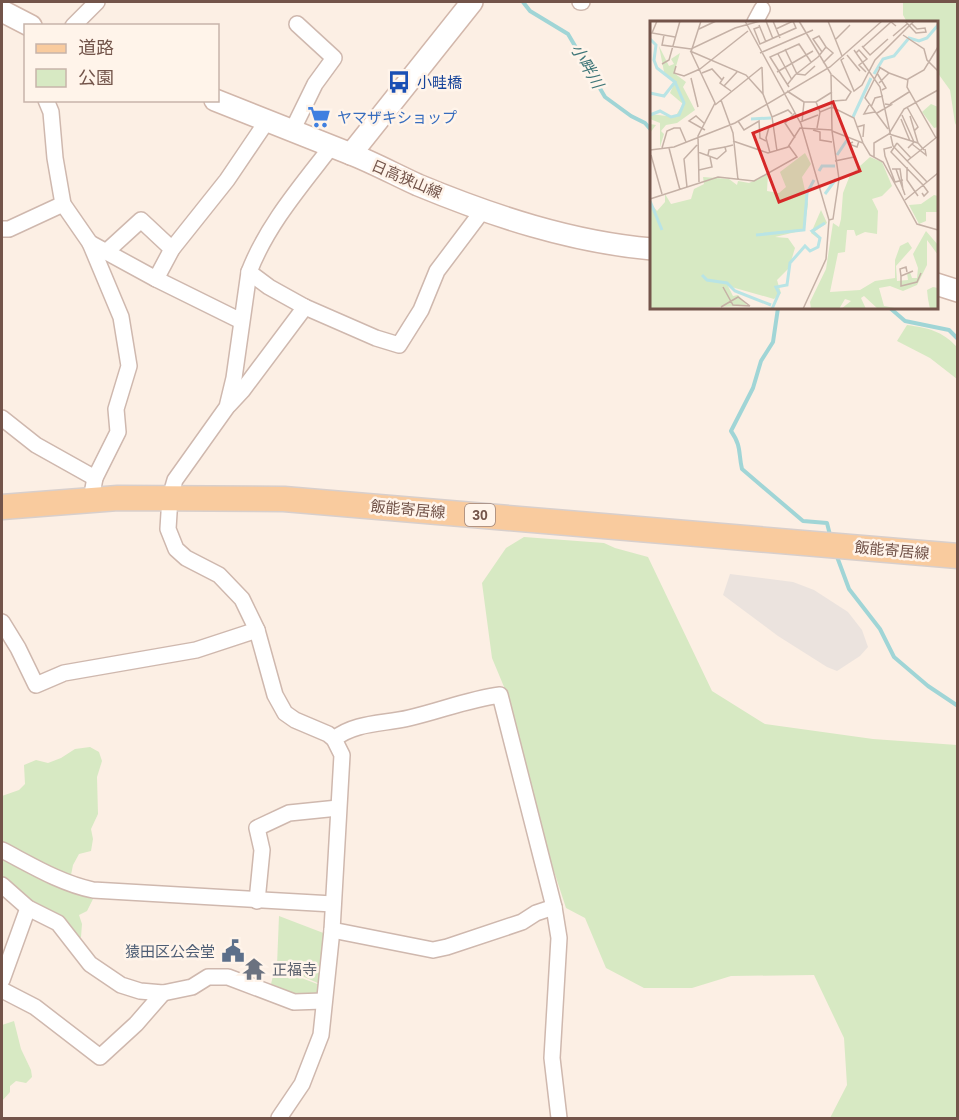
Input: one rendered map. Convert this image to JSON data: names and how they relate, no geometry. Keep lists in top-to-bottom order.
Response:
{
  "streets": {
    "main road": ["日高狭山線", "飯能寄居線", "30"]
  },
  "water": ["小畔川"],
  "places": {
    "bus stop": ["小畦橋"],
    "supermarket": ["ヤマザキショップ"],
    "public building": ["猿田区公会堂"],
    "temple": ["正福寺"]
  },
  "legend": ["道路", "公園"]
}
